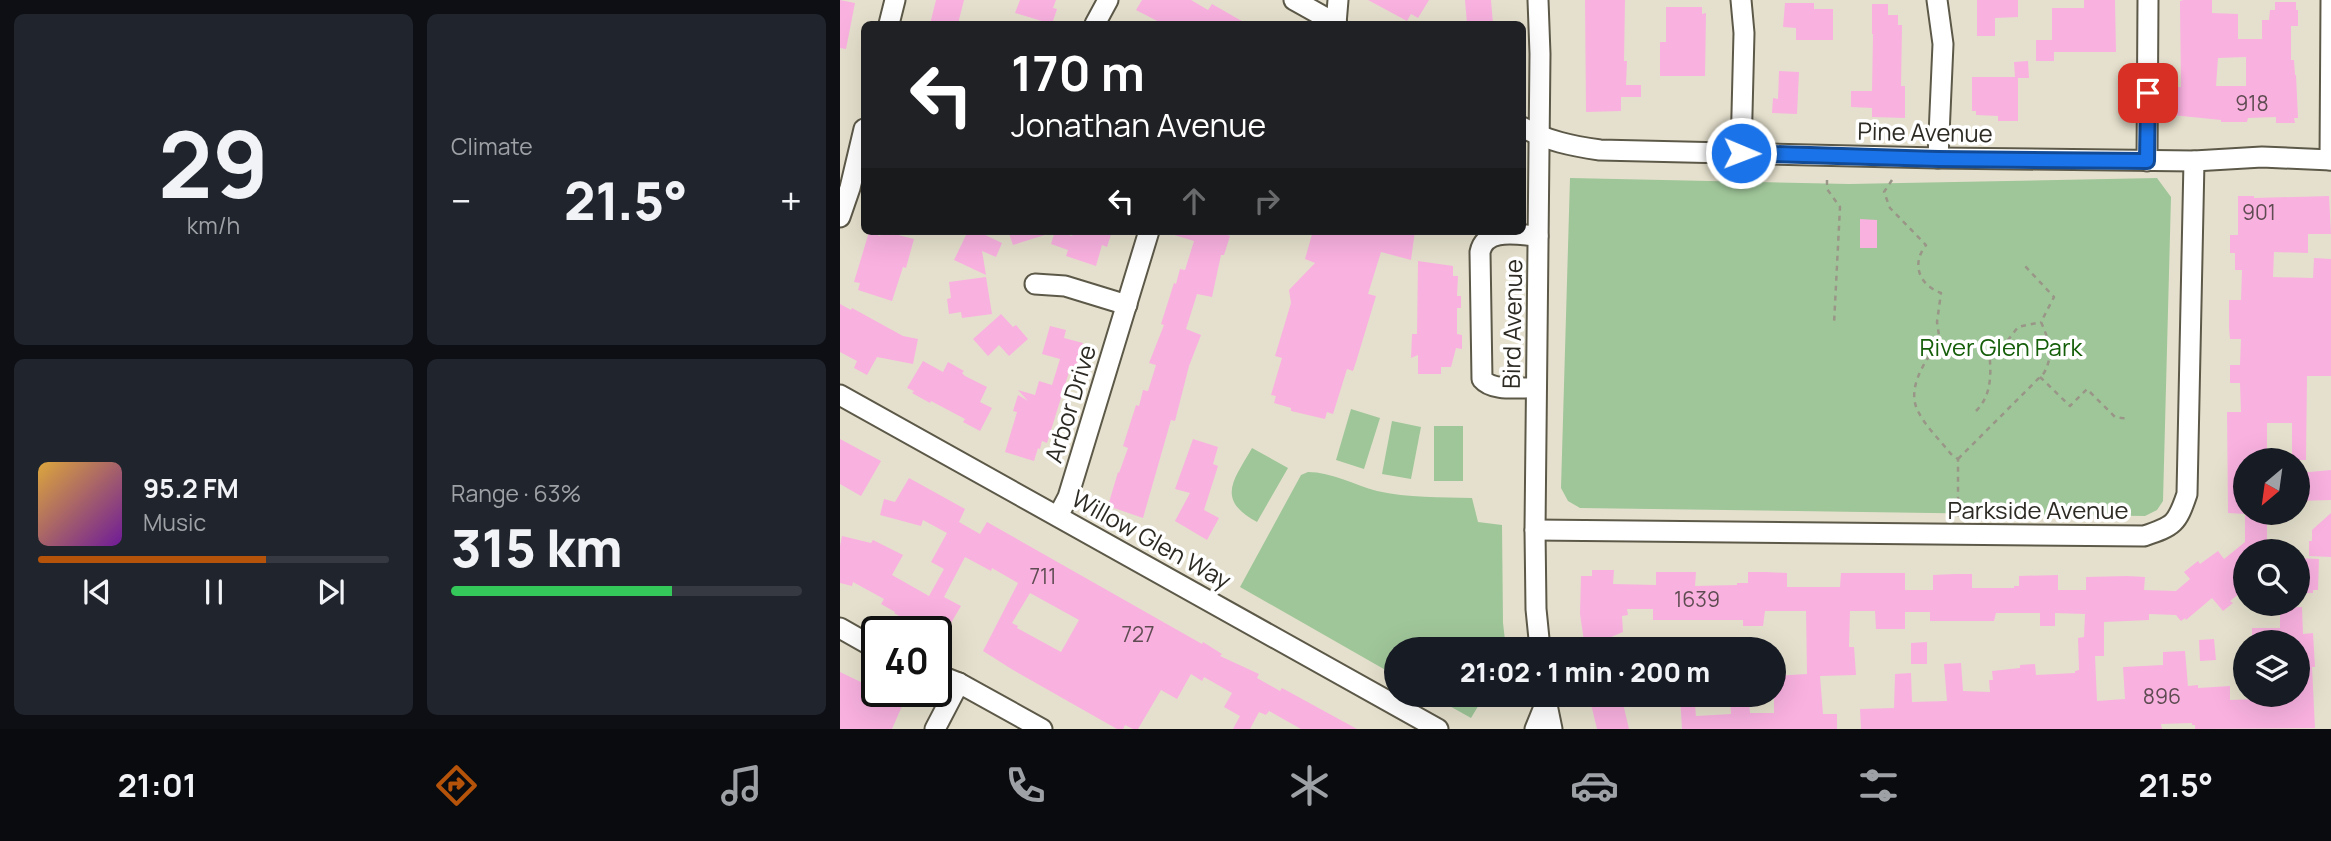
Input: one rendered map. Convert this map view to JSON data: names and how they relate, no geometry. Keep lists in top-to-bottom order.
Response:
{
  "streets": {
    "street": [
      "Pine Avenue",
      "Bird Avenue",
      "Arbor Drive",
      "Parkside Avenue",
      "Willow Glen Way"
    ]
  },
  "crossings": [
    ["Pine Avenue", "Bird Avenue"],
    ["Pine Avenue", "Parkside Avenue"],
    ["Bird Avenue", "Parkside Avenue"],
    ["Arbor Drive", "Willow Glen Way"]
  ],
  "parks": ["River Glen Park"],
  "house_numbers": [
    "918",
    "901",
    "711",
    "1639",
    "727",
    "896"
  ],
  "north": "bottom left",
  "page": {
    "tile": [
      ["29", "km/h"],
      "Climate",
      ["Range · 63%", "315 km"]
    ],
    "turn": ["170 m", "Jonathan Avenue"],
    "heat": ["−", "21.5°", "+"],
    "song": ["95.2 FM", "Music"],
    "limit": "40",
    "trip": "21:02 · 1 min · 200 m",
    "tabs": ["21:01", "21.5°"]
  }
}
